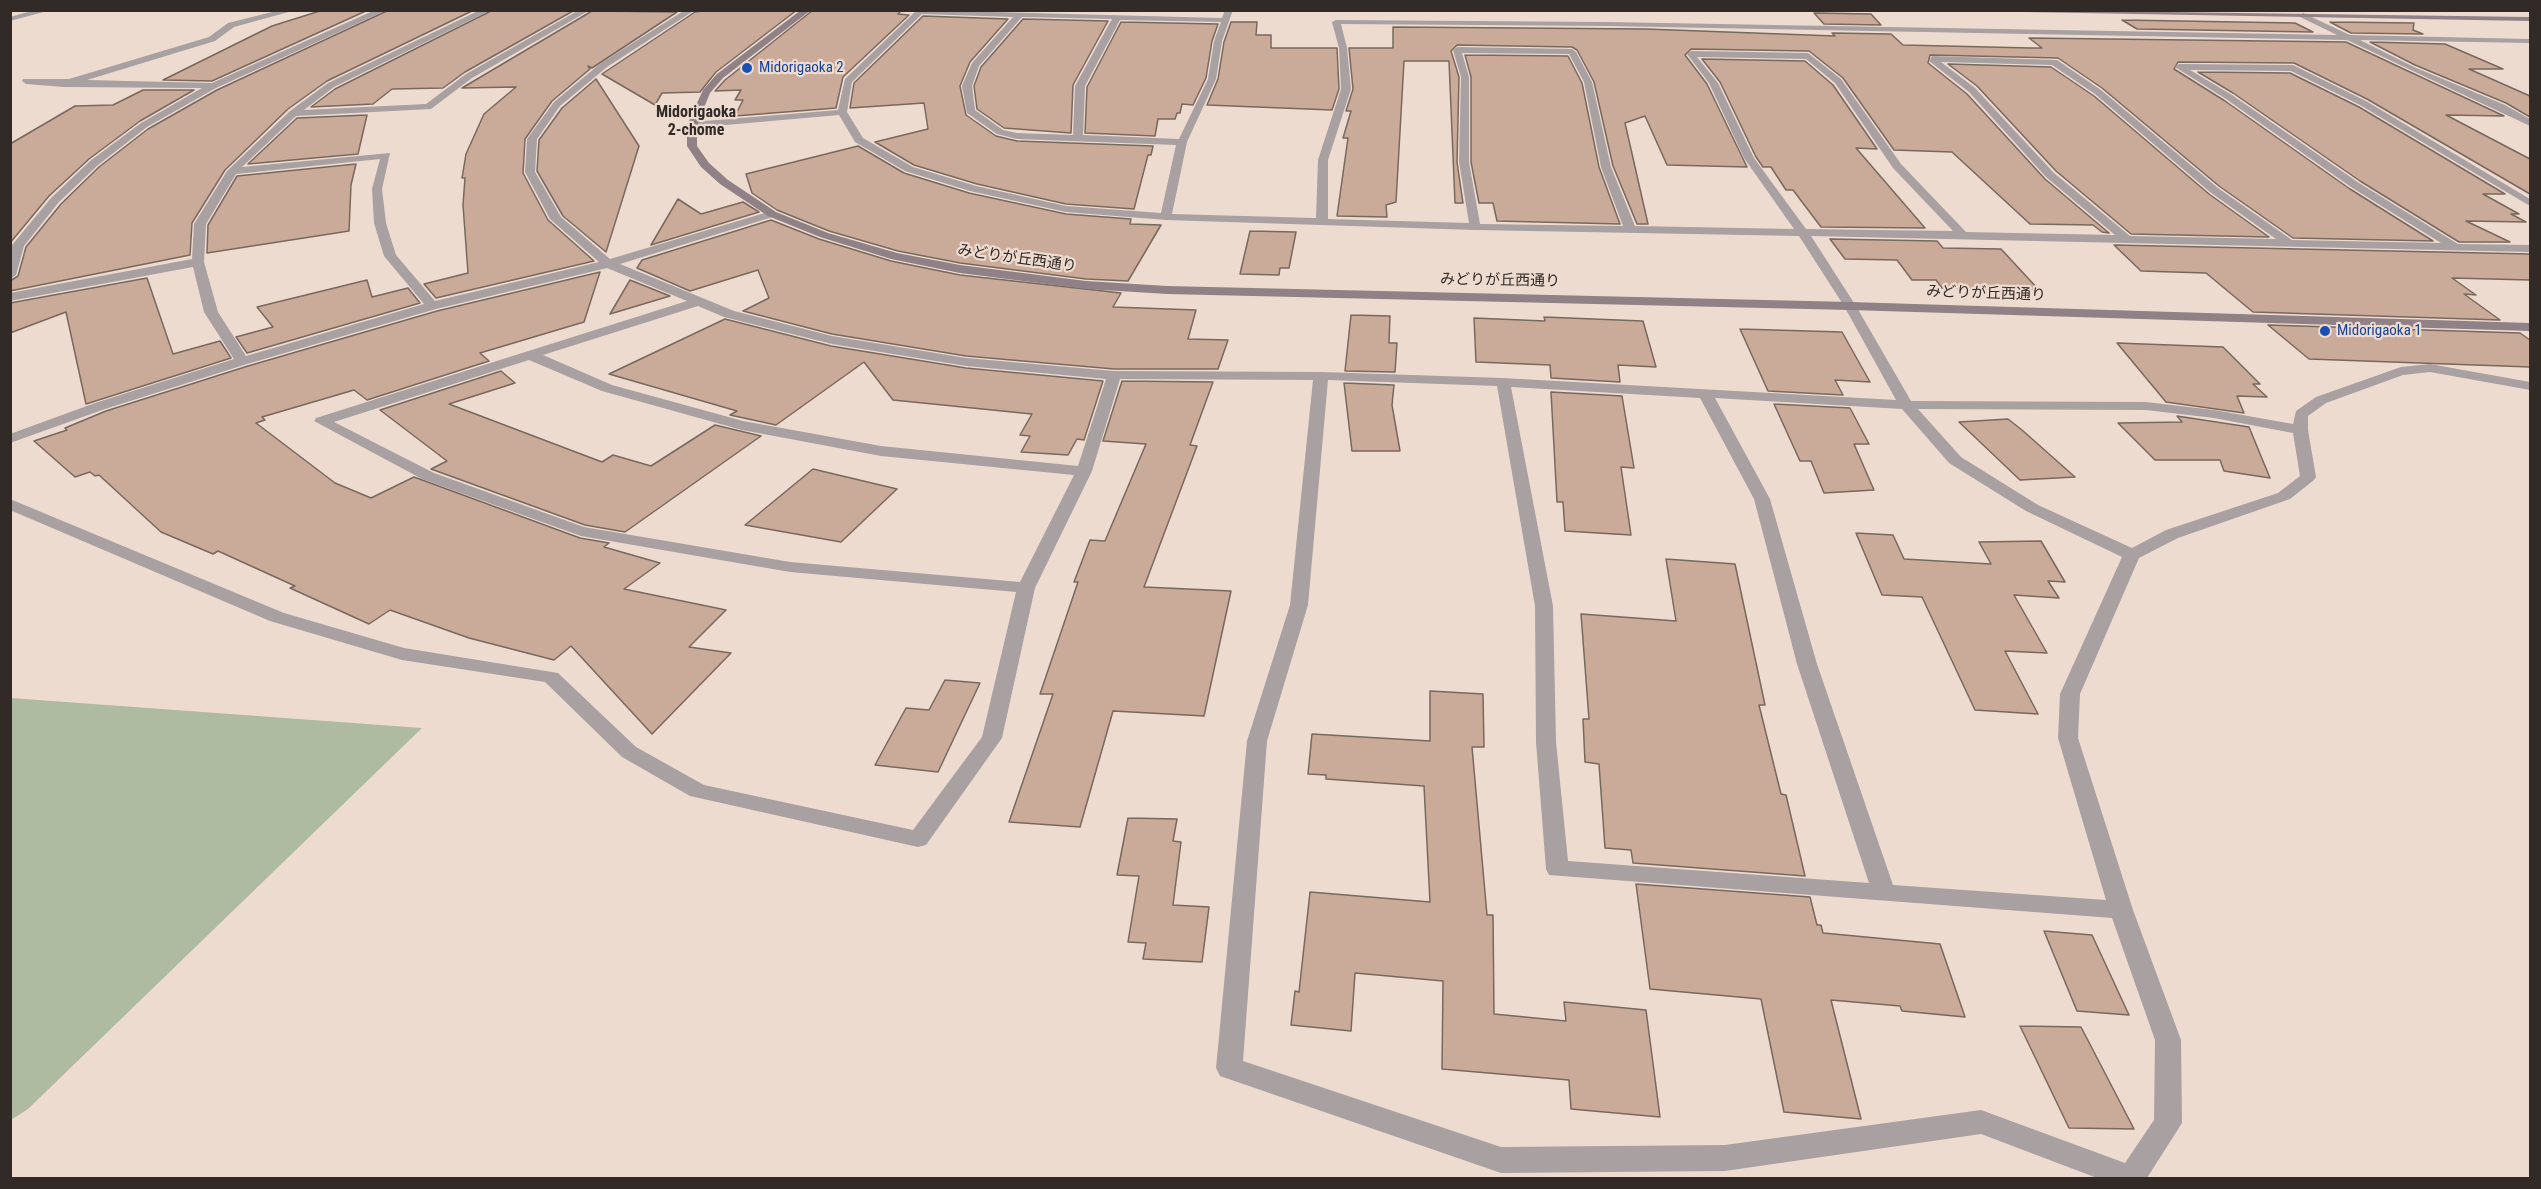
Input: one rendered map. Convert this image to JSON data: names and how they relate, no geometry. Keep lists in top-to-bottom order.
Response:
{
  "streets": {
    "street": ["みどりが丘西通り"]
  },
  "districts": ["Midorigaoka 2-chome"],
  "places": ["Midorigaoka 2", "Midorigaoka 1"]
}
